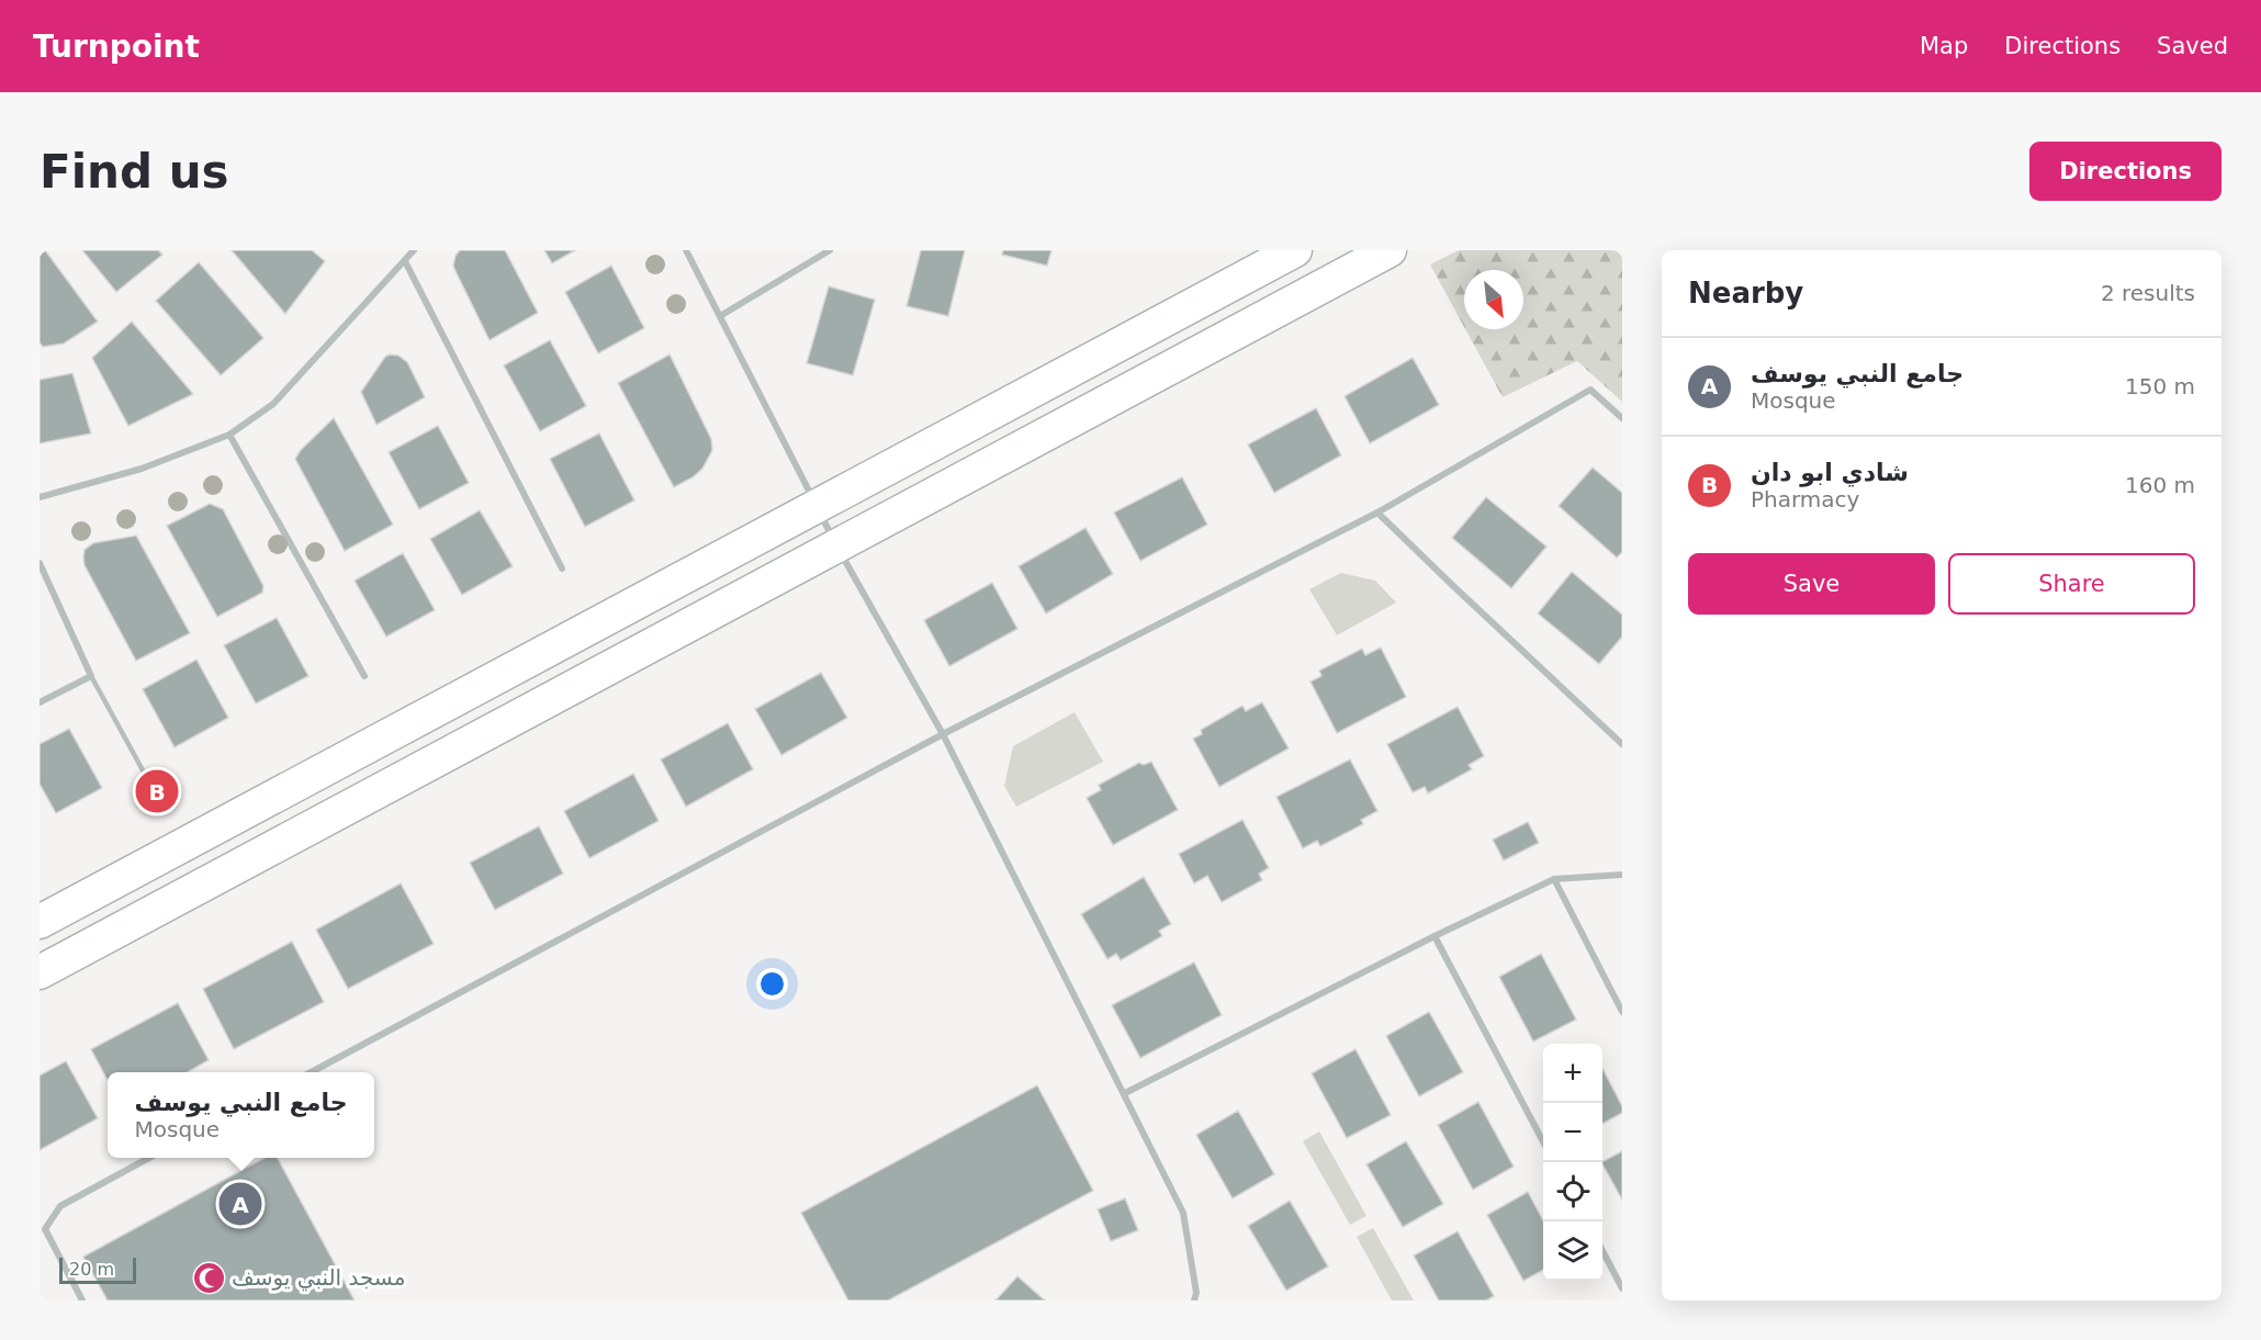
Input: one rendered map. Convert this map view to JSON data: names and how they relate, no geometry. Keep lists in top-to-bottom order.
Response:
{
  "places": {
    "mosque": ["مسجد النبي يوسف"]
  },
  "scale_bar": "20 m",
  "north": "bottom right",
  "page": {
    "header": "Turnpoint",
    "nav": ["Map", "Directions", "Saved"],
    "buttons": [
      "Directions",
      ["Save", "Share"]
    ],
    "title": "Find us",
    "heading": ["Nearby", "2 results"],
    "list": [
      {
        "mark": "A",
        "name": "جامع النبي يوسف",
        "note": "Mosque",
        "value": "150 m"
      },
      {
        "mark": "B",
        "name": "شادي ابو دان",
        "note": "Pharmacy",
        "value": "160 m"
      }
    ],
    "pins": ["B", "A"],
    "map_buttons": ["+", "−"],
    "popup": ["جامع النبي يوسف", "Mosque"],
    "scale": "20 m"
  }
}
